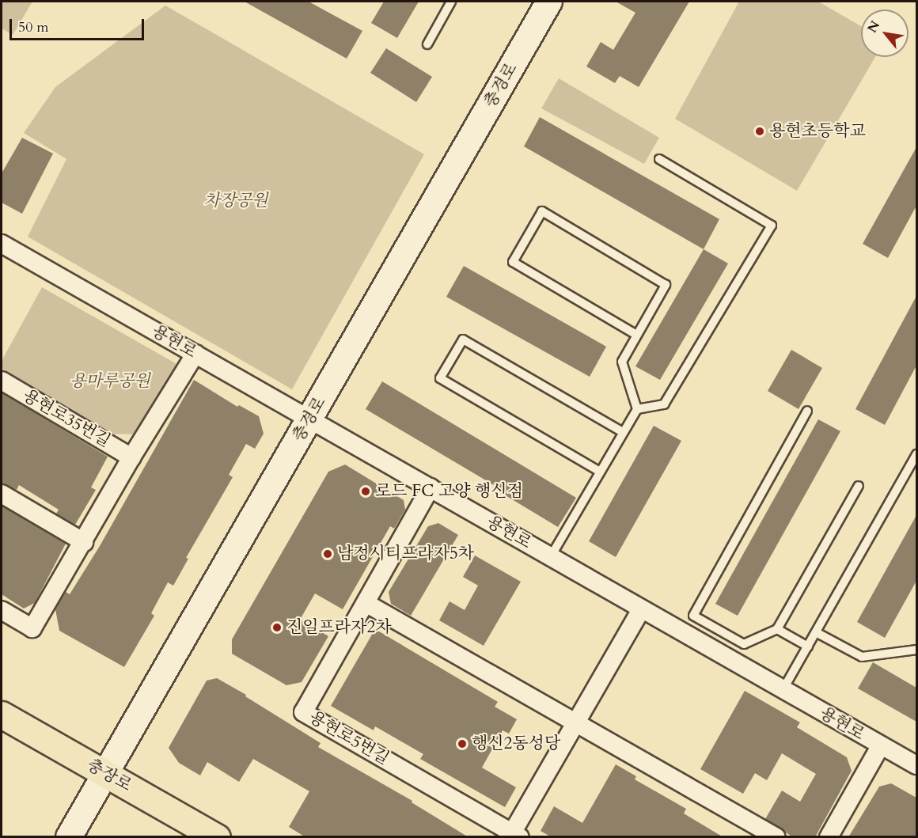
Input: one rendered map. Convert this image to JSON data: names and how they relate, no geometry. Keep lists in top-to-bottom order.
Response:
{
  "streets": {
    "main road": ["충경로", "충장로"],
    "street": ["용현로", "용현로35번길", "용현로5번길"]
  },
  "crossings": [
    ["충경로", "용현로"],
    ["충경로", "충장로"],
    ["용현로", "용현로5번길"]
  ],
  "parks": ["차장공원", "용마루공원"],
  "places": [
    "용현초등학교",
    "로드 FC 고양 행신점",
    "남정시티프라자5차",
    "진일프라자2차",
    "행신2동성당"
  ],
  "scale_bar": "50 m",
  "north": "top left"
}
